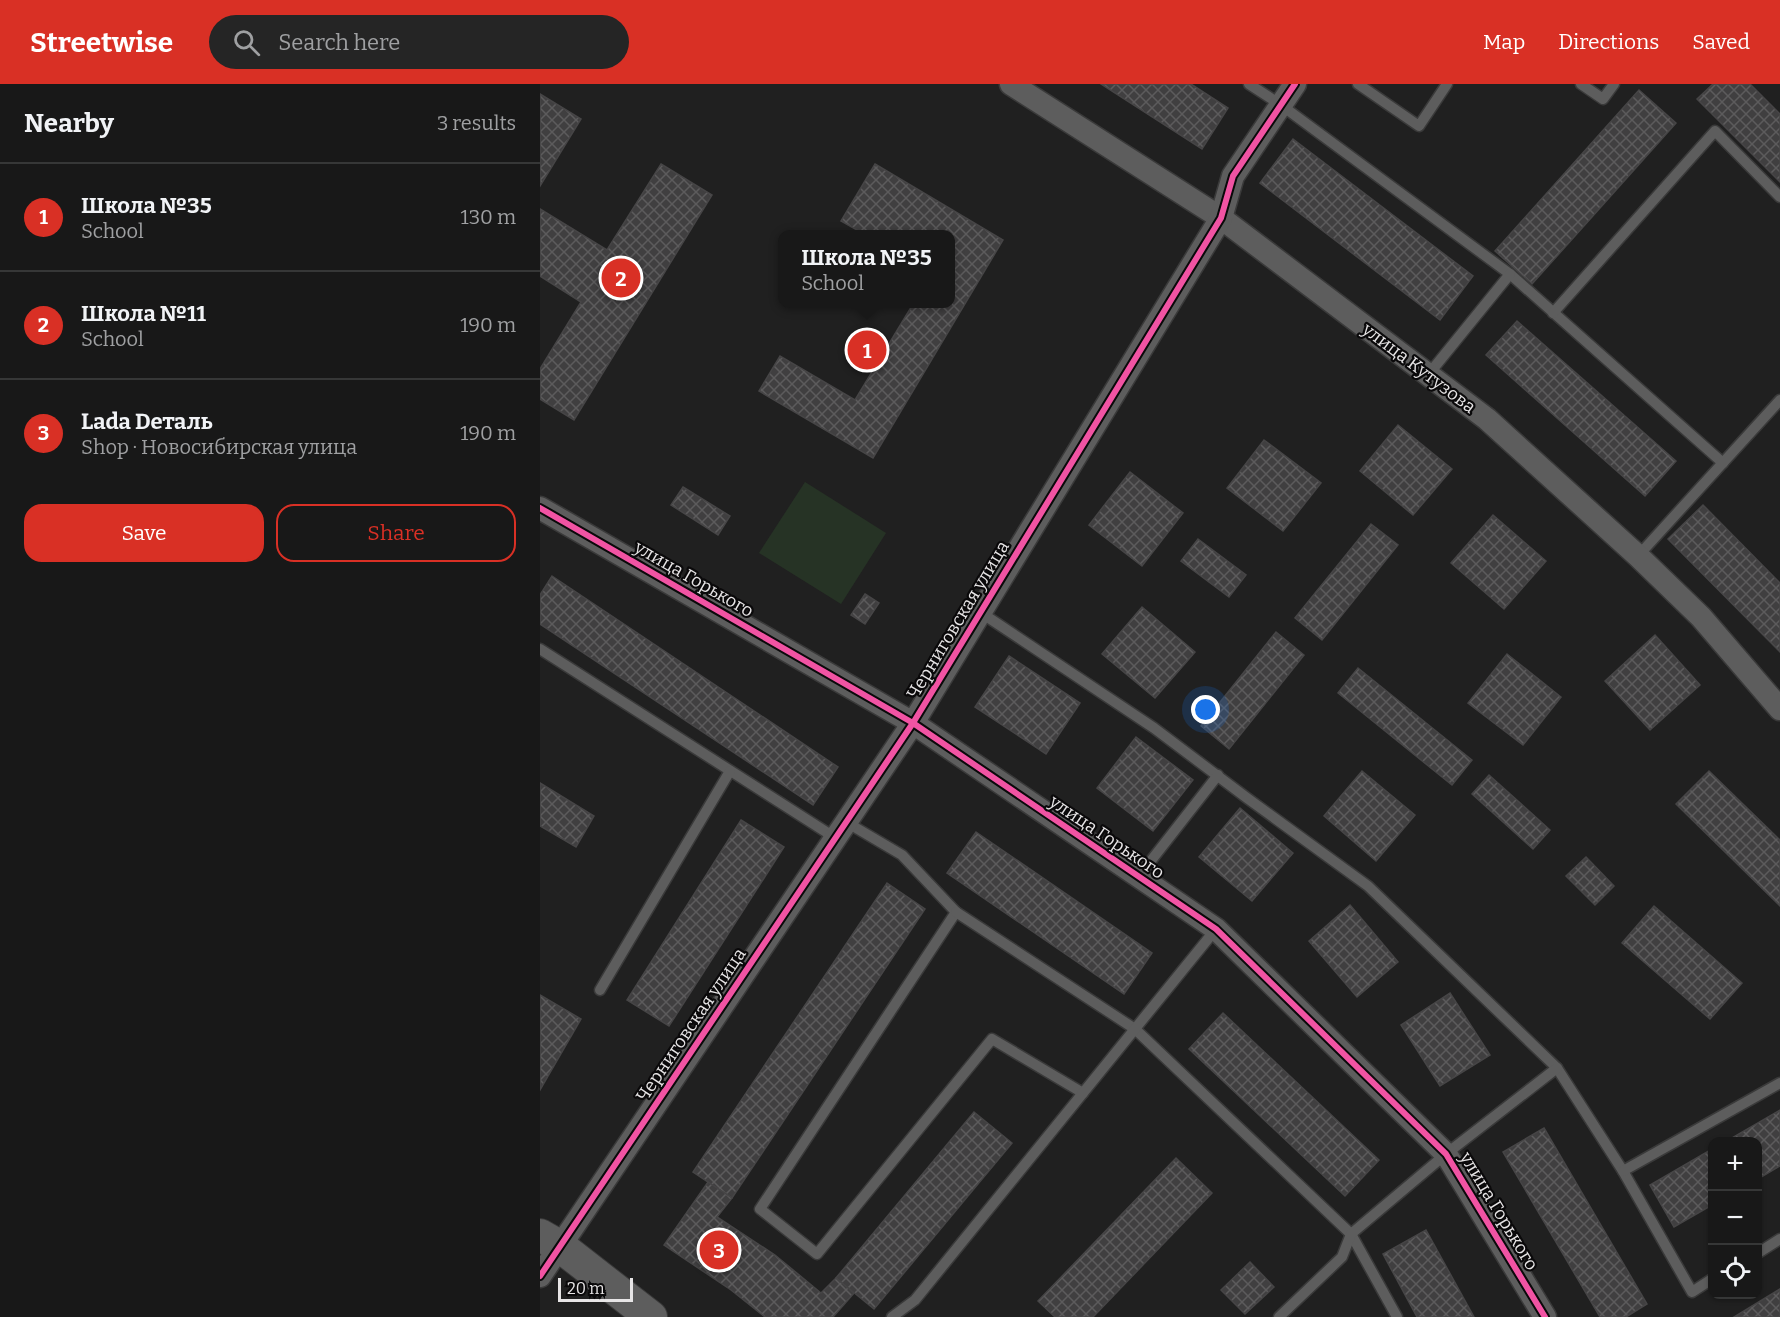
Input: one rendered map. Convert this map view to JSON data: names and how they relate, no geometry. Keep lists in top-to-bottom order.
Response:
{
  "streets": {
    "street": ["улица Кутузова", "улица Горького", "Черниговская улица"]
  },
  "crossings": [
    ["улица Кутузова", "Черниговская улица"],
    ["улица Горького", "Черниговская улица"]
  ],
  "scale_bar": "20 m",
  "page": {
    "header": "Streetwise",
    "search": "Search here",
    "nav": ["Map", "Directions", "Saved"],
    "heading": ["Nearby", "3 results"],
    "list": [
      {
        "mark": "1",
        "name": "Школа №35",
        "note": "School",
        "value": "130 m"
      },
      {
        "mark": "2",
        "name": "Школа №11",
        "note": "School",
        "value": "190 m"
      },
      {
        "mark": "3",
        "name": "Lada Dеталь",
        "note": "Shop · Новосибирская улица",
        "value": "190 m"
      }
    ],
    "popup": ["Школа №35", "School"],
    "pins": ["2", "1", "3"],
    "buttons": ["Save", "Share"],
    "map_buttons": ["+", "−"],
    "scale": "20 m"
  }
}
